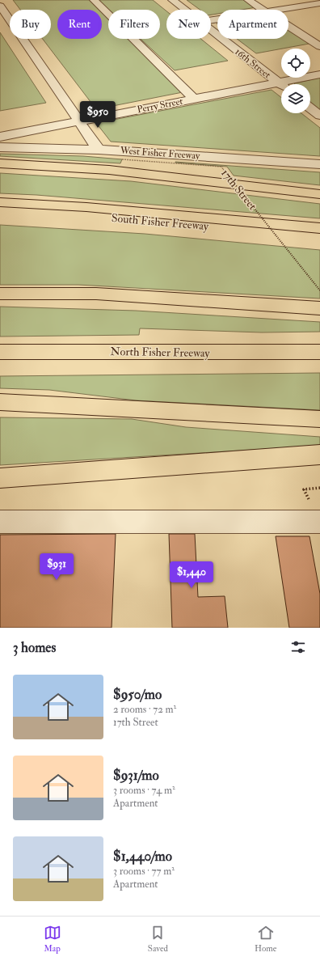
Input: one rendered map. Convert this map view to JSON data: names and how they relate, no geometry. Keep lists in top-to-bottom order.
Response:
{
  "streets": {
    "highway": ["South Fisher Freeway", "North Fisher Freeway"],
    "street": ["16th Street", "Perry Street", "West Fisher Freeway"],
    "path": ["17th Street"]
  },
  "crossings": [
    ["16th Street", "Perry Street"]
  ],
  "page": {
    "chip": [
      "Buy",
      "Rent",
      "Filters",
      "New",
      "Apartment"
    ],
    "price": ["$950", "$931", "$1,440"],
    "heading": "3 homes",
    "list": [
      {
        "name": "$950/mo",
        "note": "2 rooms · 72 m² · 17th Street"
      },
      {
        "name": "$931/mo",
        "note": "3 rooms · 74 m² · Apartment"
      },
      {
        "name": "$1,440/mo",
        "note": "3 rooms · 77 m² · Apartment"
      }
    ],
    "tabs": ["Map", "Saved", "Home"]
  }
}
